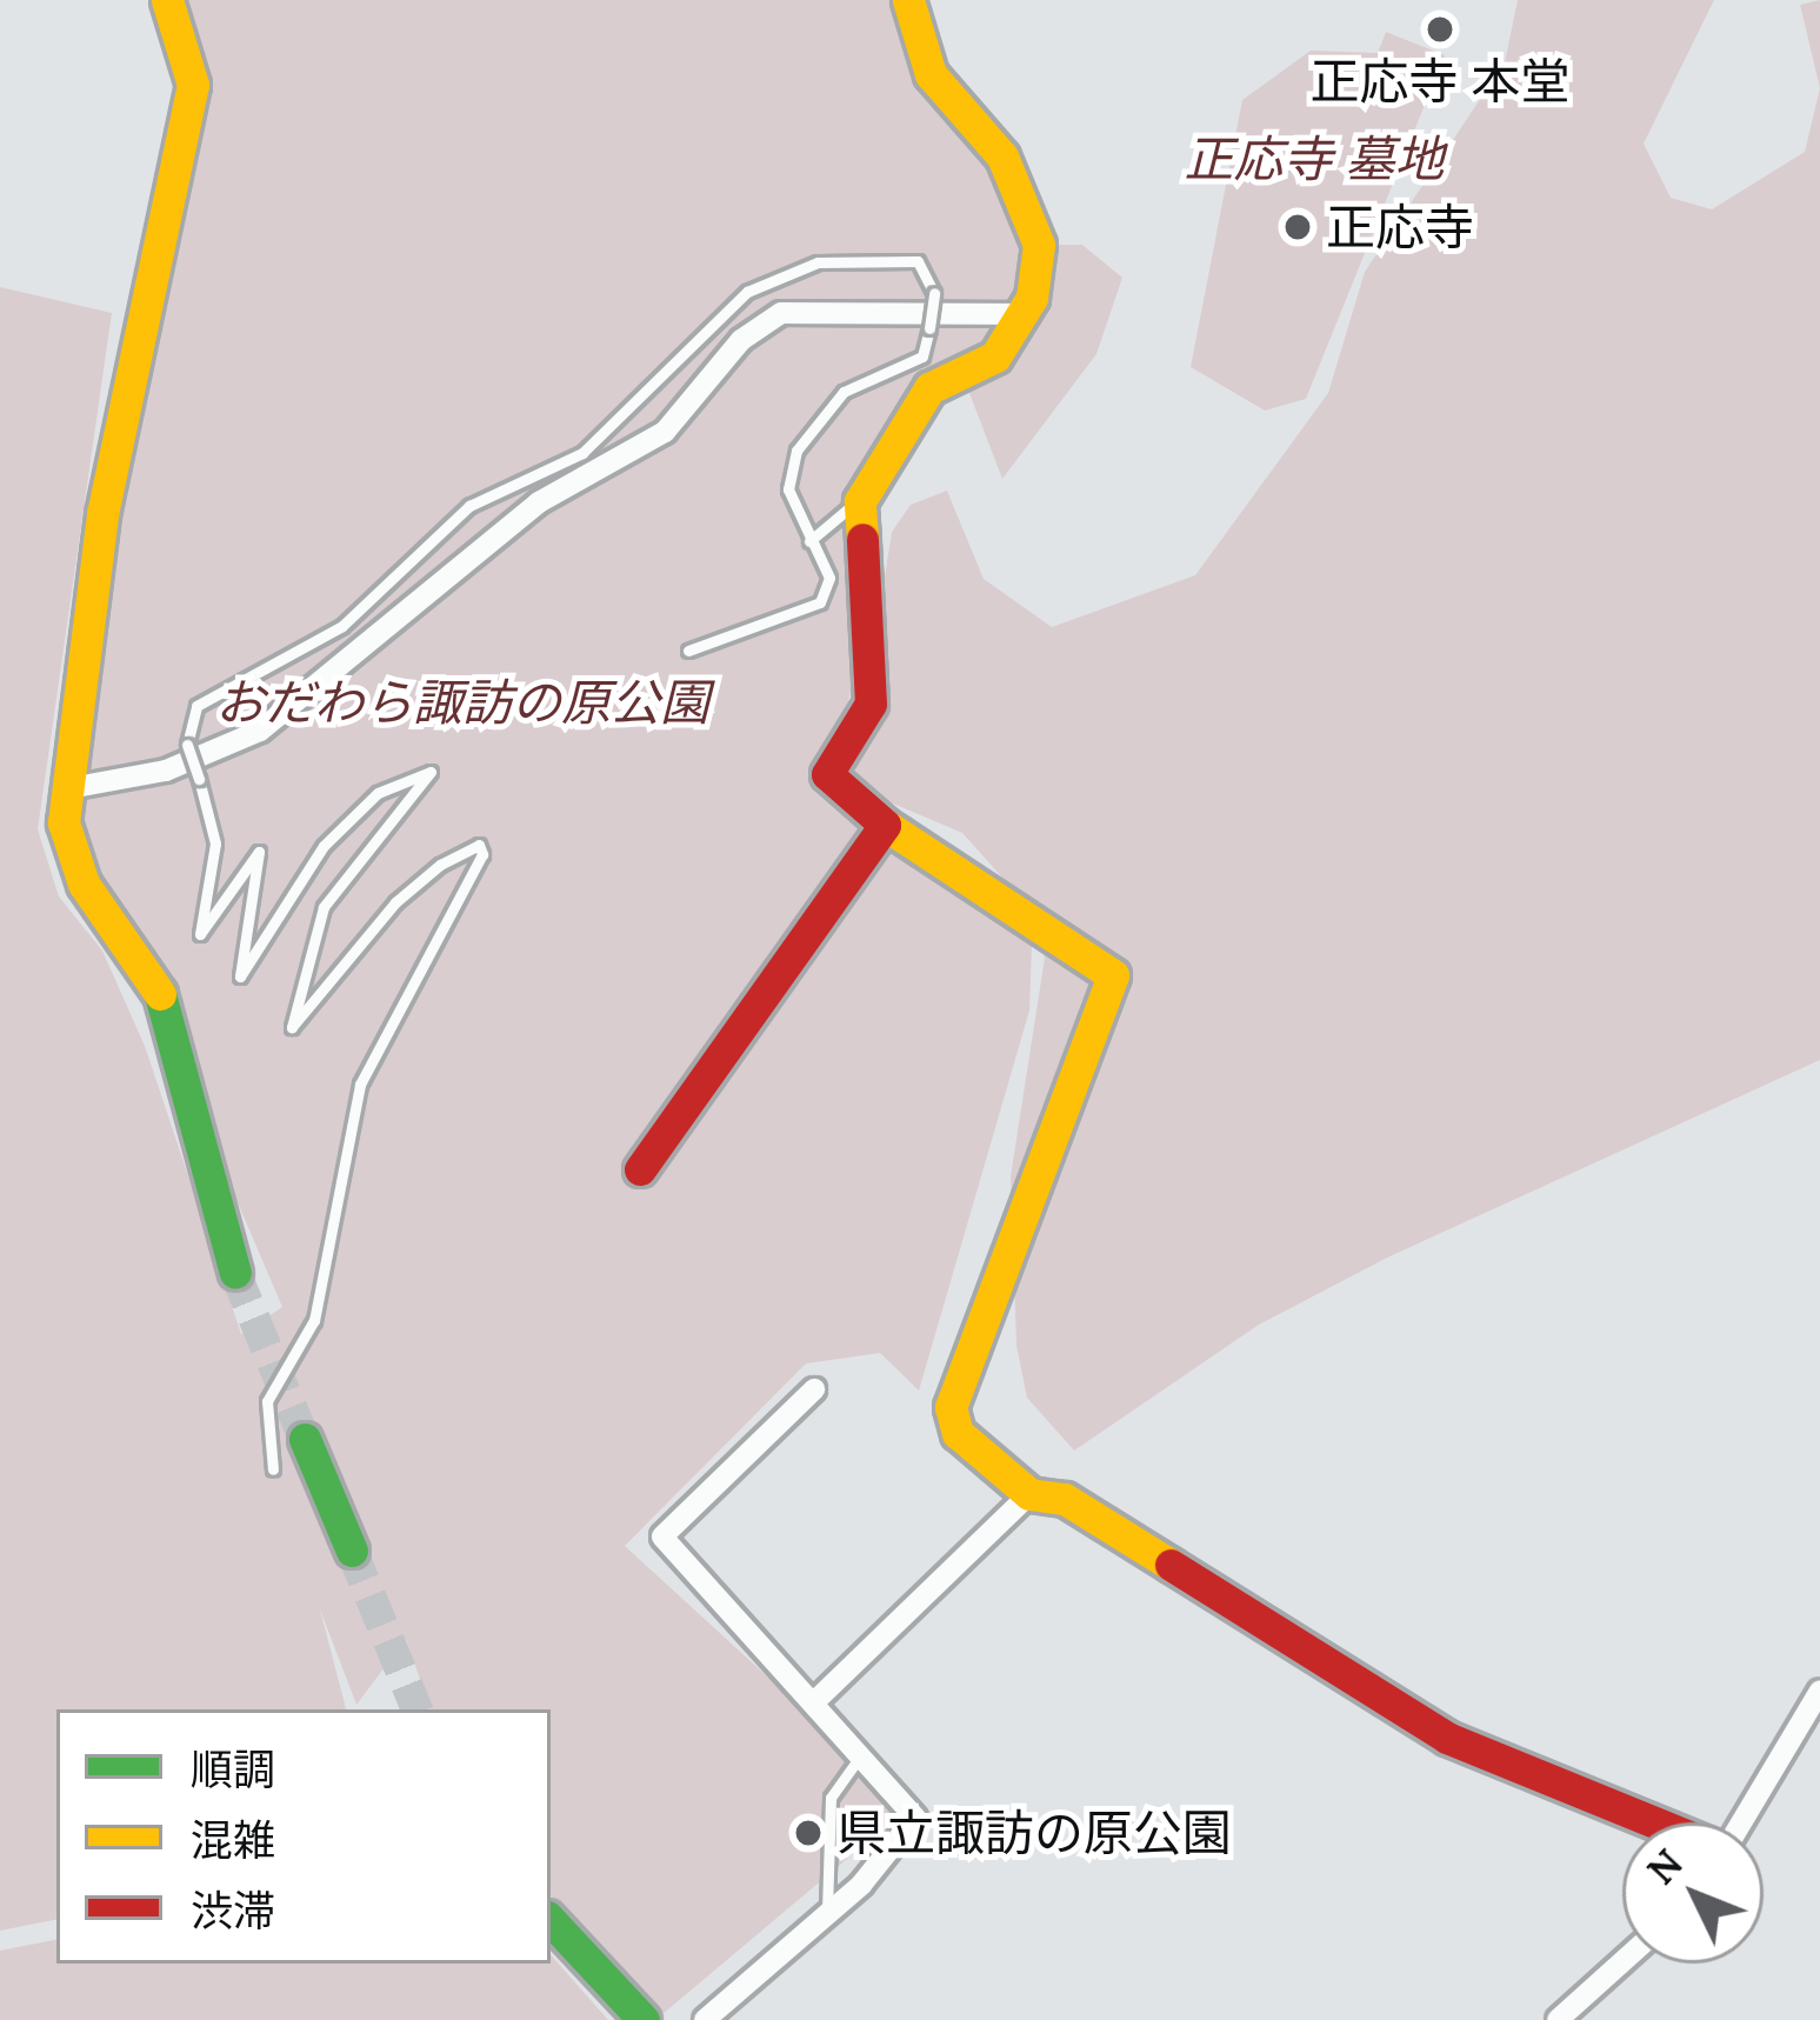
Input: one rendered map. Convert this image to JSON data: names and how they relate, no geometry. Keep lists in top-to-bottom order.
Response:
{
  "parks": ["正応寺 墓地", "おだわら諏訪の原公園"],
  "places": ["正応寺 本堂", "正応寺", "県立諏訪の原公園"],
  "legend": ["順調", "混雑", "渋滞"],
  "north": "top left"
}
